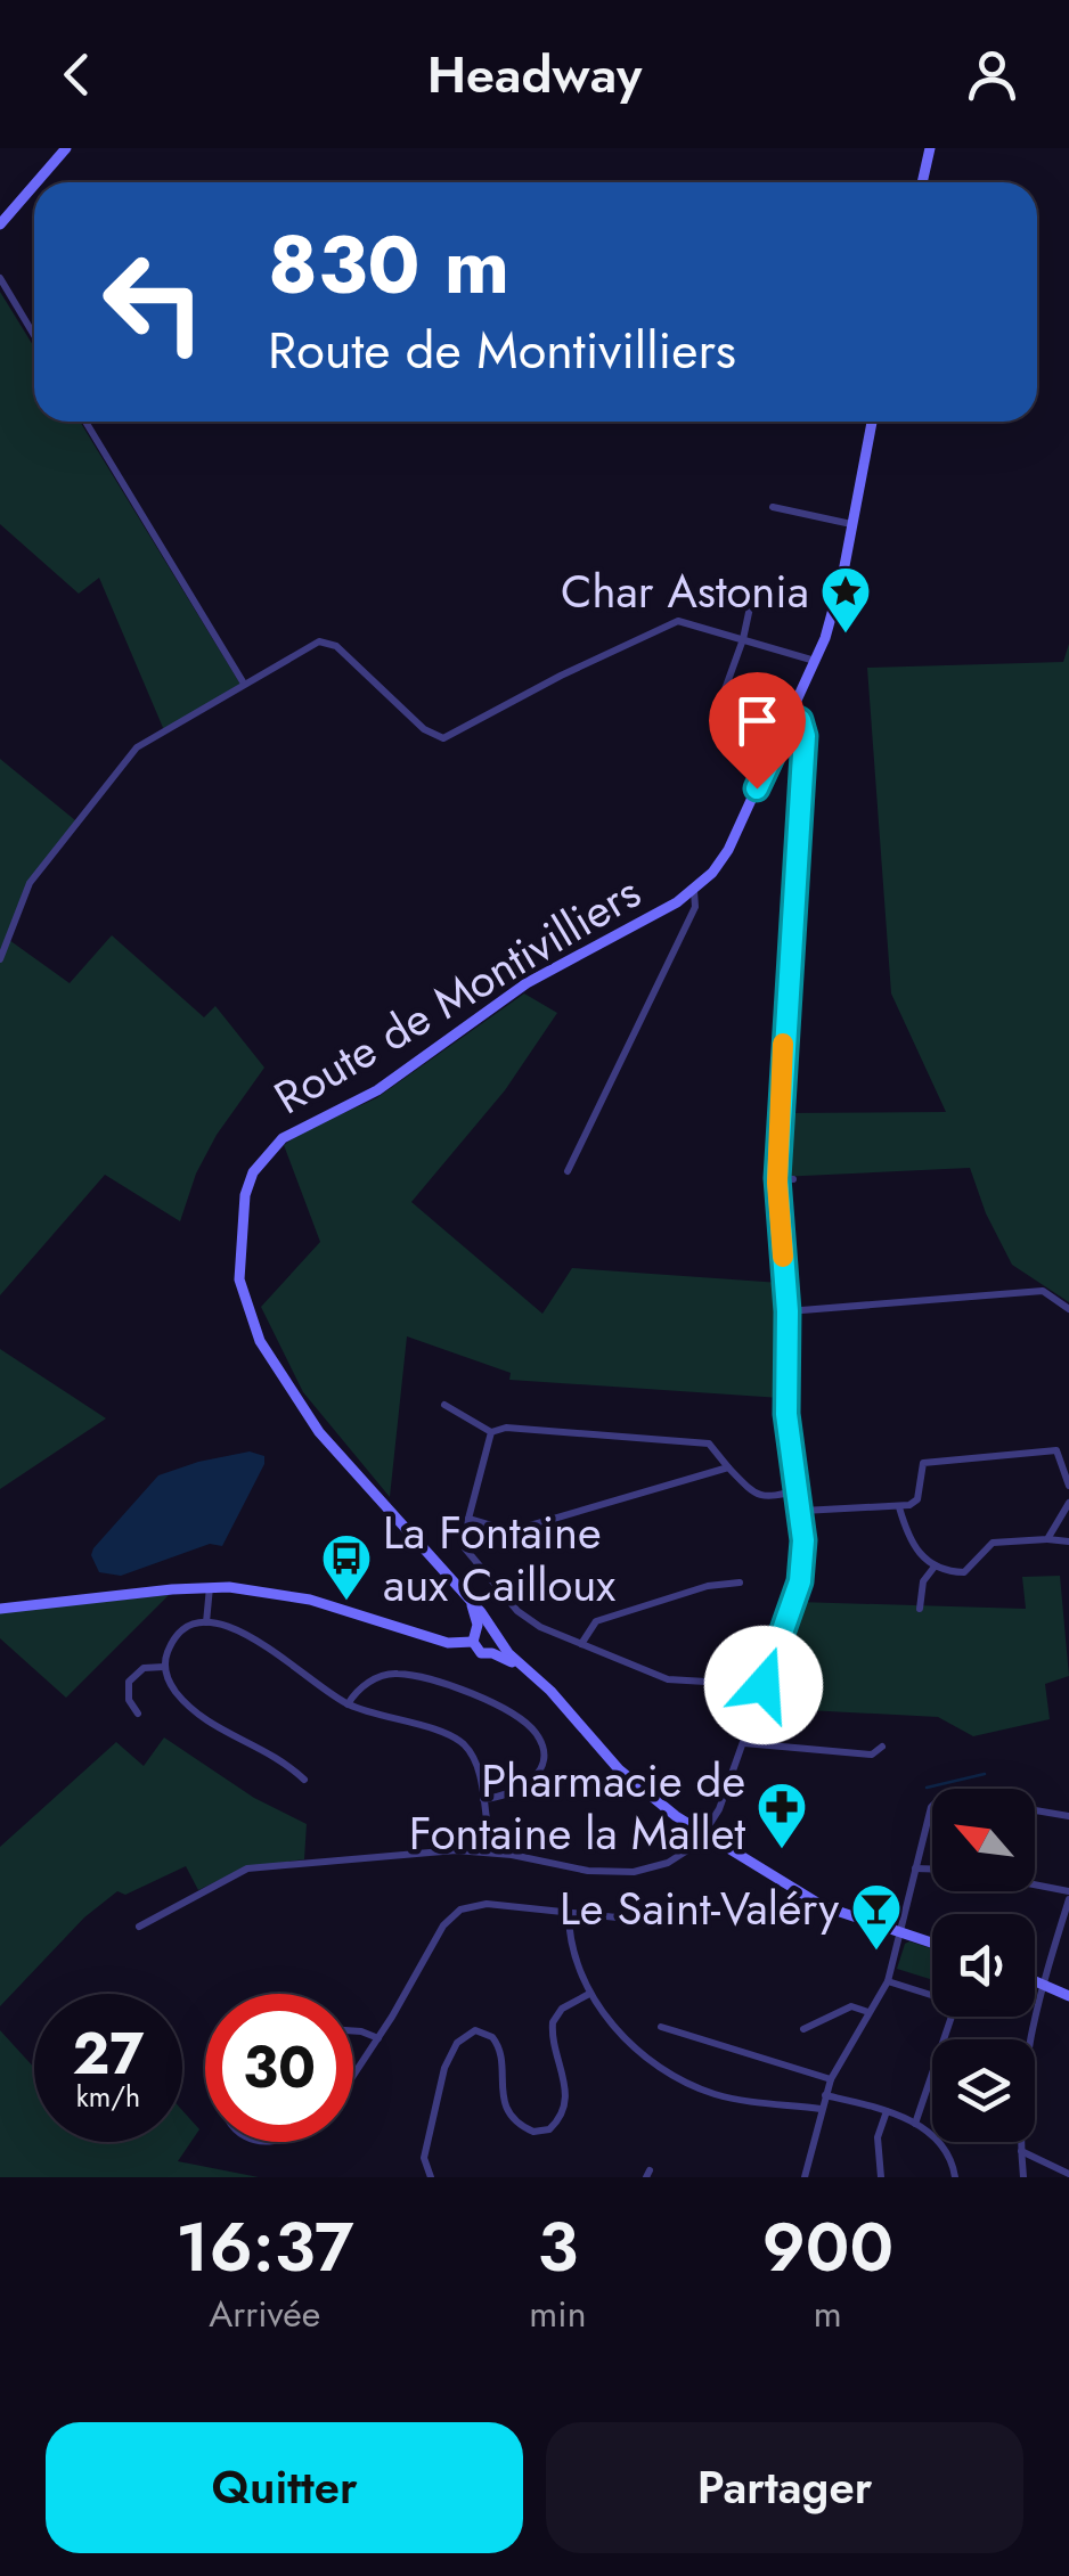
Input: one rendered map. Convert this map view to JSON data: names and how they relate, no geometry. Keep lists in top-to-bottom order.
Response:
{
  "streets": {
    "street": ["Route de Montivilliers"]
  },
  "places": {
    "place": ["Char Astonia"],
    "bus stop": ["La Fontaine aux Cailloux"],
    "pharmacy": ["Pharmacie de Fontaine la Mallet"],
    "bar": ["Le Saint-Valéry"]
  },
  "north": "top left",
  "page": {
    "header": "Headway",
    "turn": ["830 m", "Route de Montivilliers"],
    "speed": "27 km/h",
    "limit": "30",
    "eta": [
      "16:37",
      "Arrivée",
      "3",
      "min",
      "900",
      "m"
    ],
    "buttons": ["Quitter", "Partager"]
  }
}
